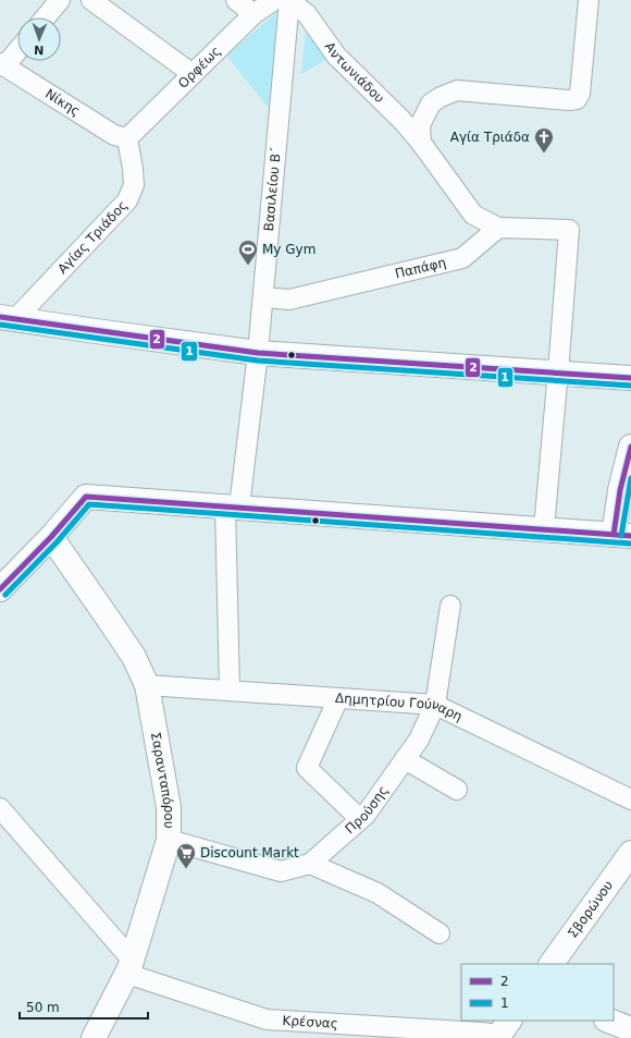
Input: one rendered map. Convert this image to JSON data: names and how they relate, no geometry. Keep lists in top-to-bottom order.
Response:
{
  "streets": {
    "street": [
      "Ορφέως",
      "Αντωνιάδου",
      "Νίκης",
      "Βασιλείου Β΄",
      "Αγίας Τριάδος",
      "Παπάφη",
      "Δημητρίου Γούναρη",
      "Σαρανταπόρου",
      "Προύσης",
      "Σβορώνου",
      "Κρέσνας"
    ]
  },
  "crossings": [
    ["Ορφέως", "Νίκης"],
    ["Ορφέως", "Αγίας Τριάδος"],
    ["Αντωνιάδου", "Βασιλείου Β΄"],
    ["Αντωνιάδου", "Παπάφη"],
    ["Νίκης", "Αγίας Τριάδος"],
    ["Βασιλείου Β΄", "Παπάφη"],
    ["Βασιλείου Β΄", "Δημητρίου Γούναρη"],
    ["Δημητρίου Γούναρη", "Σαρανταπόρου"],
    ["Δημητρίου Γούναρη", "Προύσης"],
    ["Σαρανταπόρου", "Προύσης"],
    ["Σαρανταπόρου", "Κρέσνας"]
  ],
  "places": {
    "church": ["Αγία Τριάδα"],
    "sports": ["My Gym"],
    "supermarket": ["Discount Markt"]
  },
  "lines": ["transit line 2", "transit line 1"],
  "legend": ["2", "1"],
  "scale_bar": "50 m",
  "north": "bottom"
}
